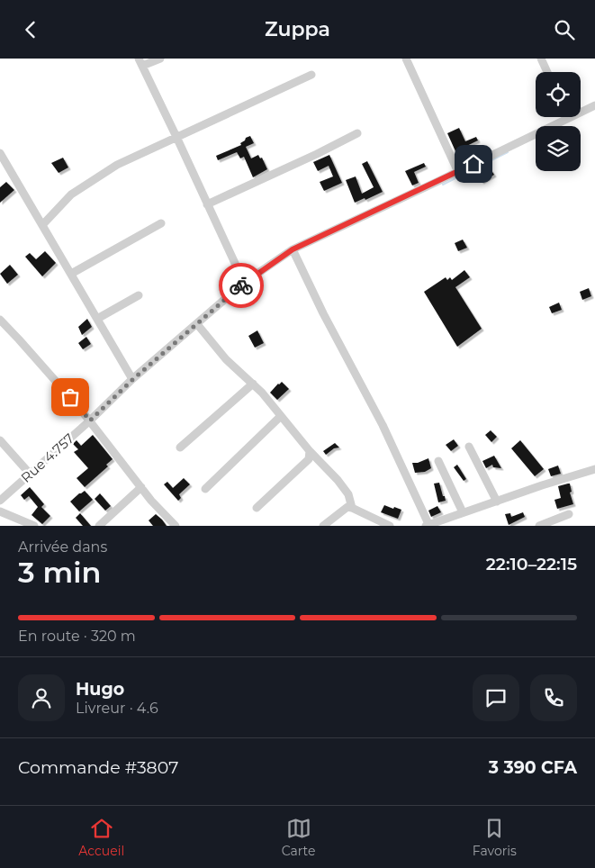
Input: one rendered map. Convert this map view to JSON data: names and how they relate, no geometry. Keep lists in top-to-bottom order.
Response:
{
  "streets": {
    "street": ["Rue 4.757"]
  },
  "page": {
    "header": "Zuppa",
    "heading": ["3 min", "Arrivée dans", "22:10–22:15"],
    "panel": [
      "Hugo",
      "Livreur · 4.6",
      "Commande #3807",
      "3 390 CFA"
    ],
    "bar": "En route · 320 m",
    "tabs": ["Accueil", "Carte", "Favoris"]
  }
}
